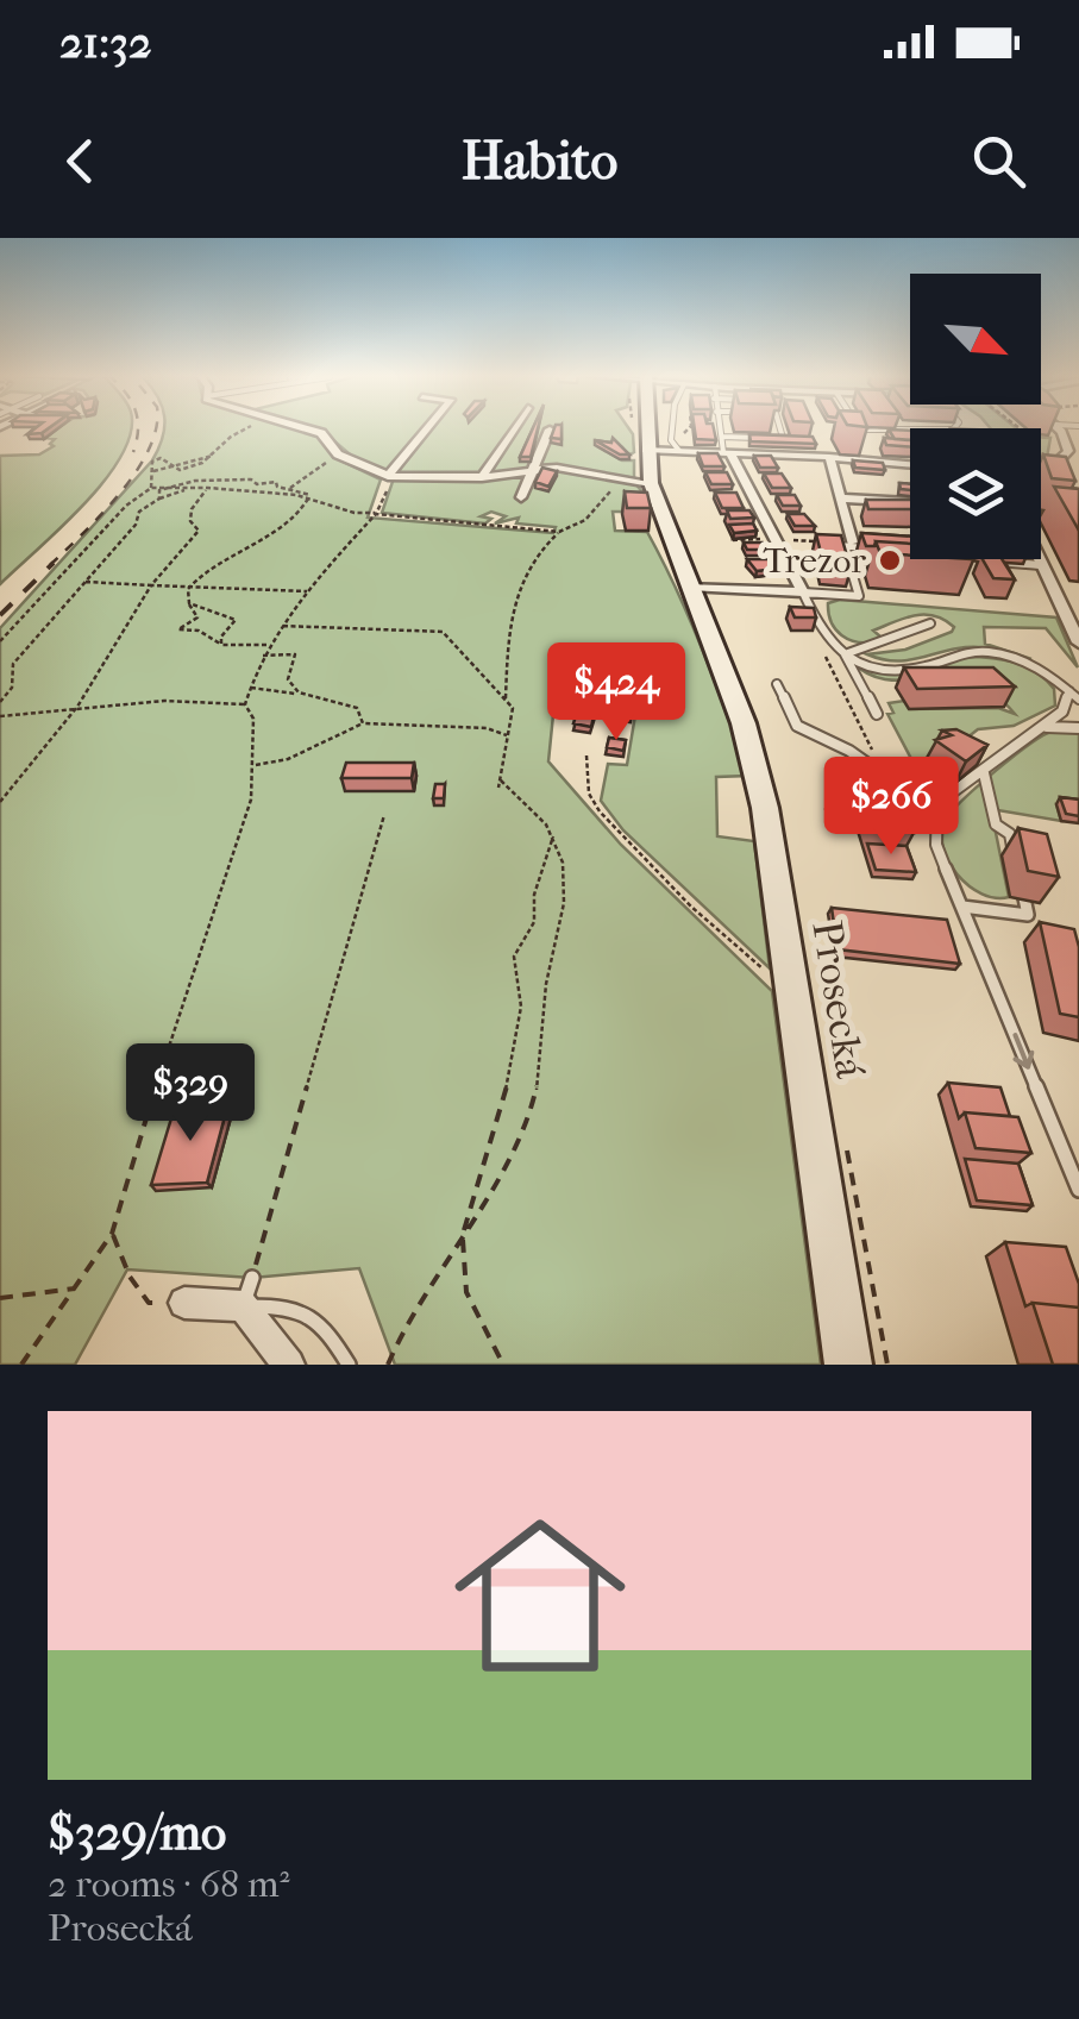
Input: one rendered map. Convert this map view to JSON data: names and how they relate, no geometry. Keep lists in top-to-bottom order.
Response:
{
  "streets": {
    "main road": ["Prosecká"]
  },
  "places": ["Trezor"],
  "north": "bottom right",
  "page": {
    "status": "21:32",
    "header": "Habito",
    "price": ["$424", "$266", "$329"],
    "list": [
      {
        "name": "$329/mo",
        "note": "2 rooms · 68 m² · Prosecká"
      }
    ]
  }
}
